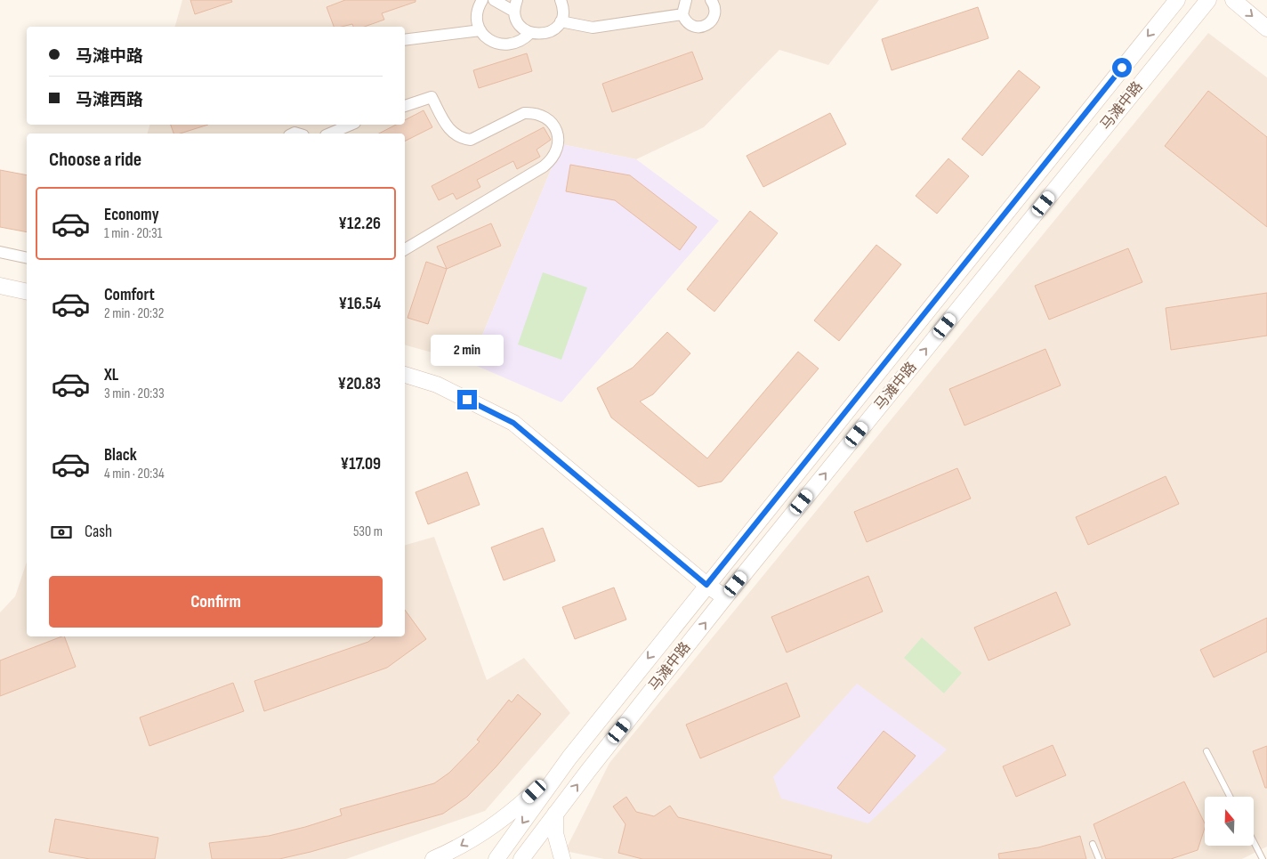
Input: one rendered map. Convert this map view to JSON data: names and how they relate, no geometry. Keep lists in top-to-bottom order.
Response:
{
  "streets": {
    "main road": ["马滩中路"]
  },
  "north": "top",
  "page": {
    "banner": ["马滩中路", "马滩西路"],
    "heading": "Choose a ride",
    "list": [
      {
        "name": "Economy",
        "note": "1 min · 20:31",
        "value": "¥12.26"
      },
      {
        "name": "Comfort",
        "note": "2 min · 20:32",
        "value": "¥16.54"
      },
      {
        "name": "XL",
        "note": "3 min · 20:33",
        "value": "¥20.83"
      },
      {
        "name": "Black",
        "note": "4 min · 20:34",
        "value": "¥17.09"
      }
    ],
    "bubble": "2 min",
    "pay": ["Cash", "530 m"],
    "buttons": "Confirm"
  }
}
